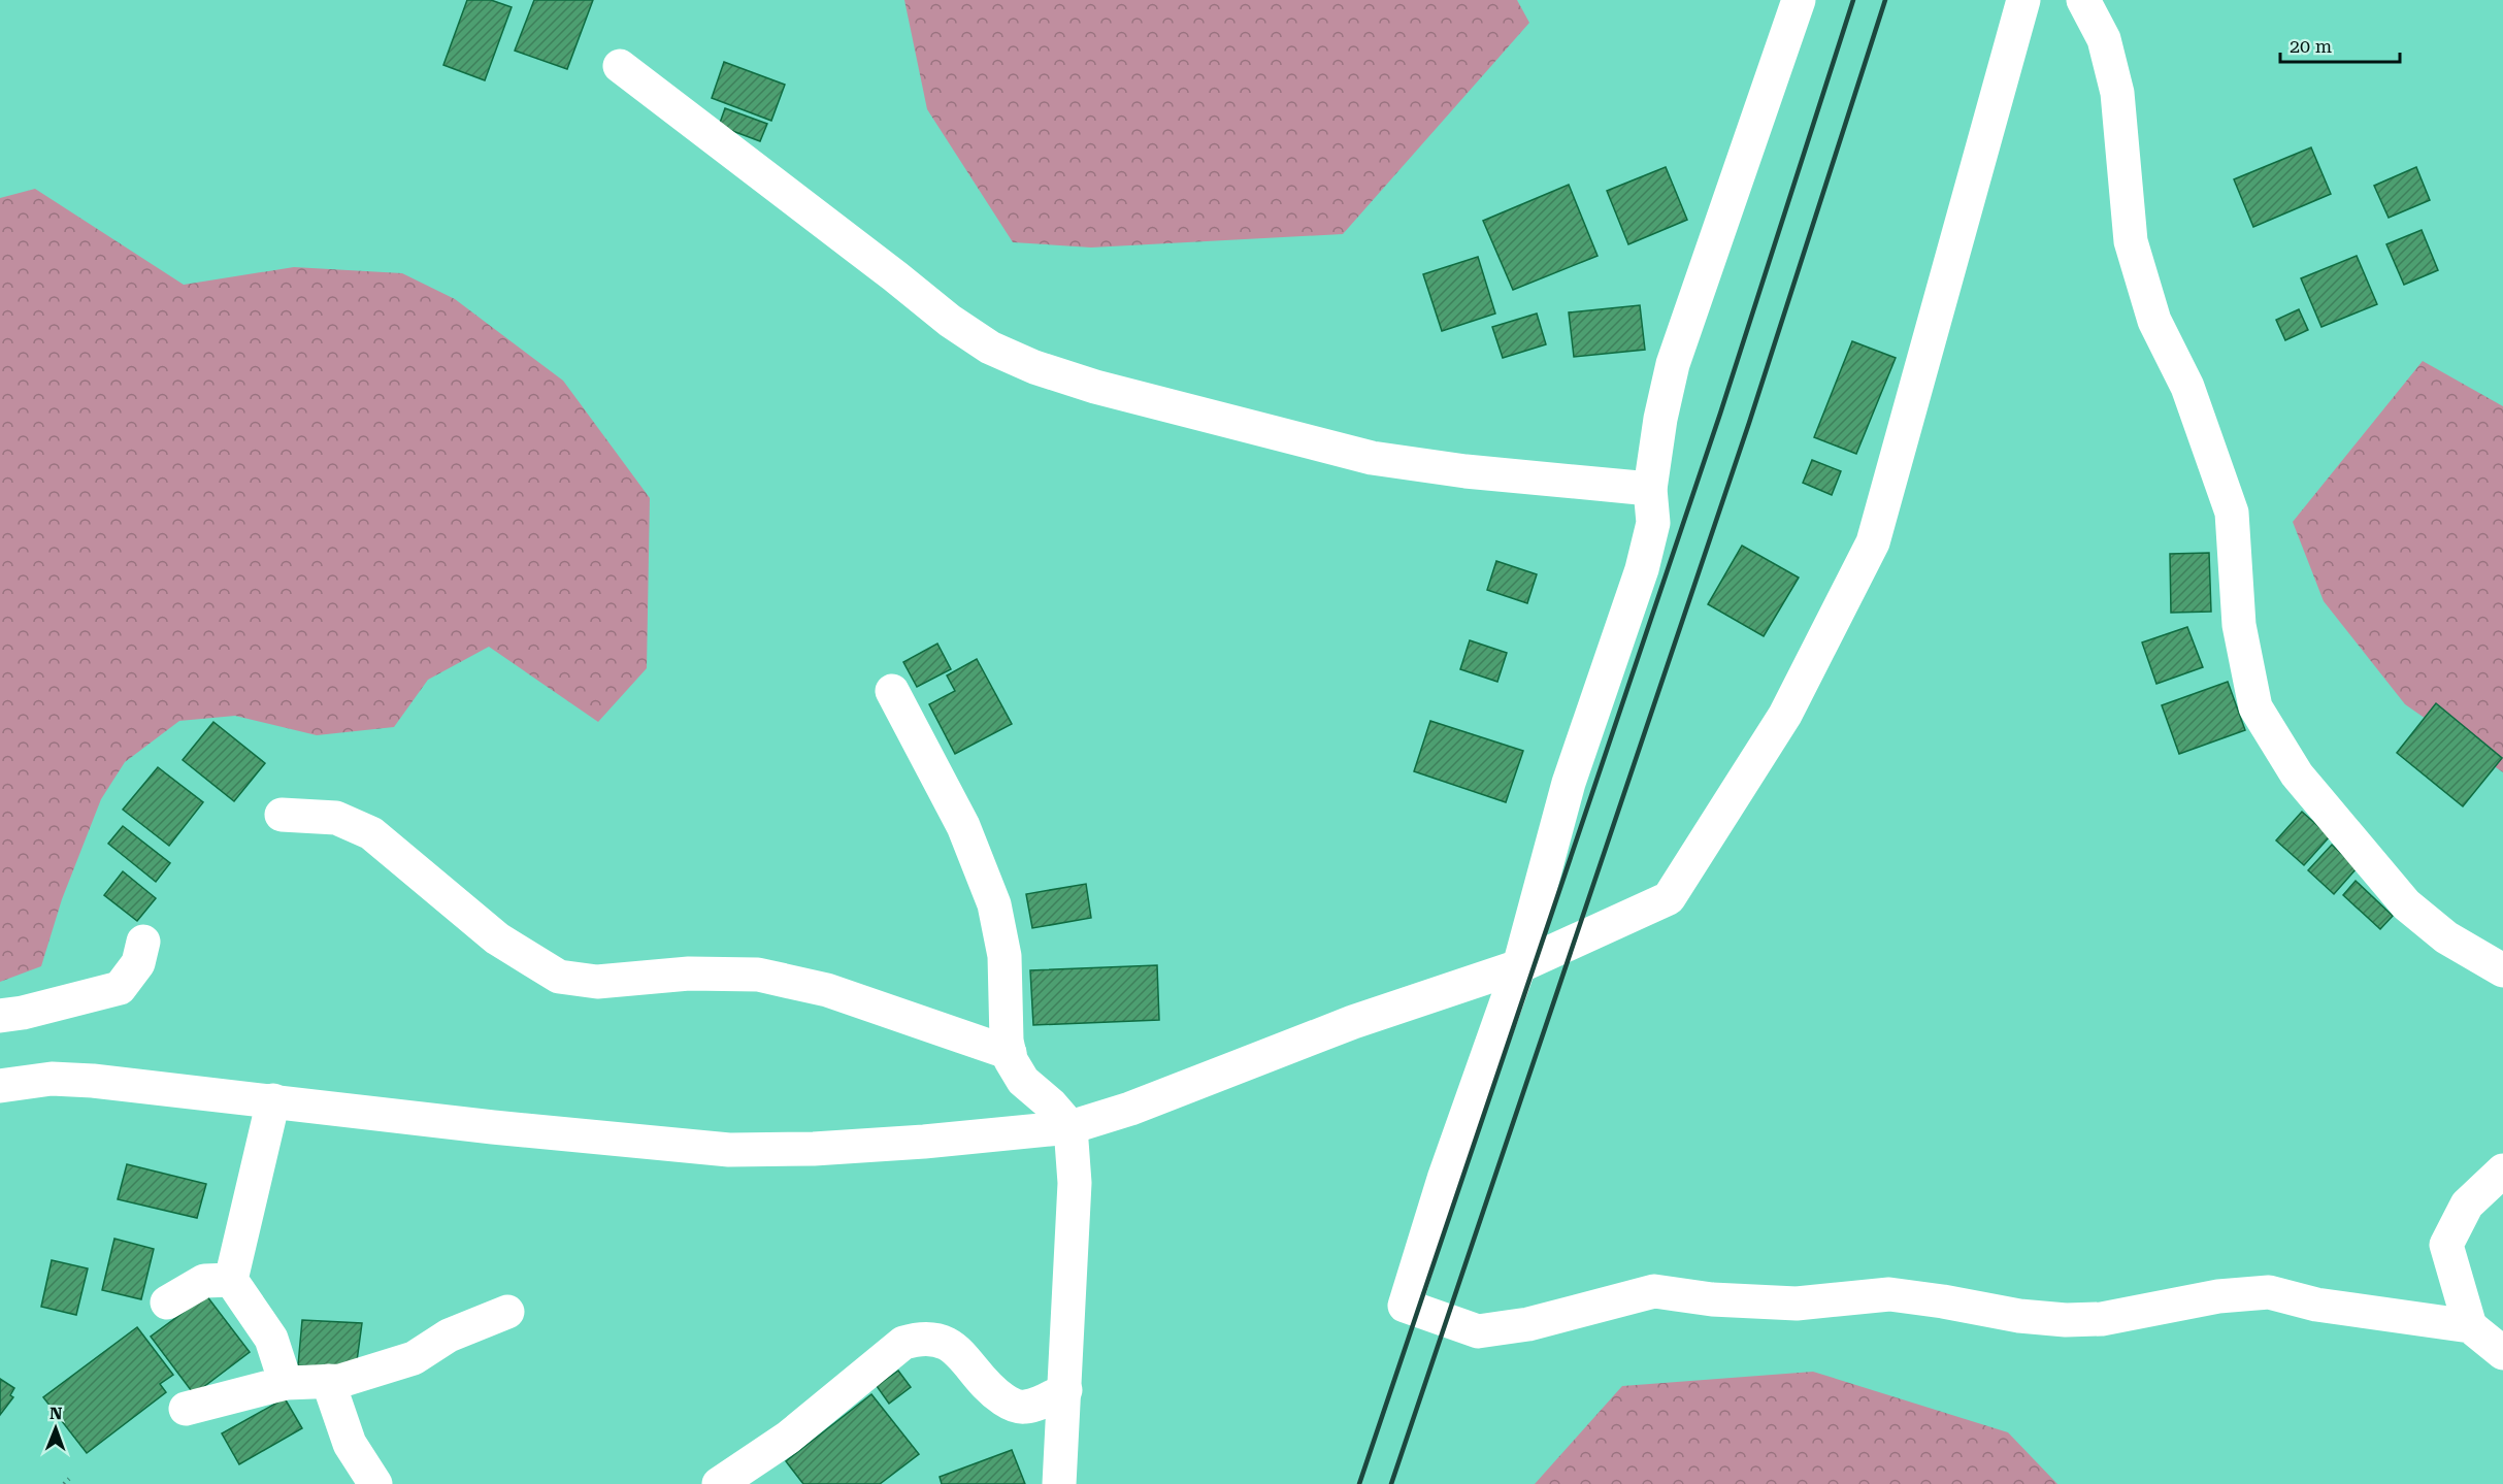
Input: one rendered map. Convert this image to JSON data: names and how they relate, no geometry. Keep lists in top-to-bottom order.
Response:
{
  "scale_bar": "20 m",
  "north": "top"
}
